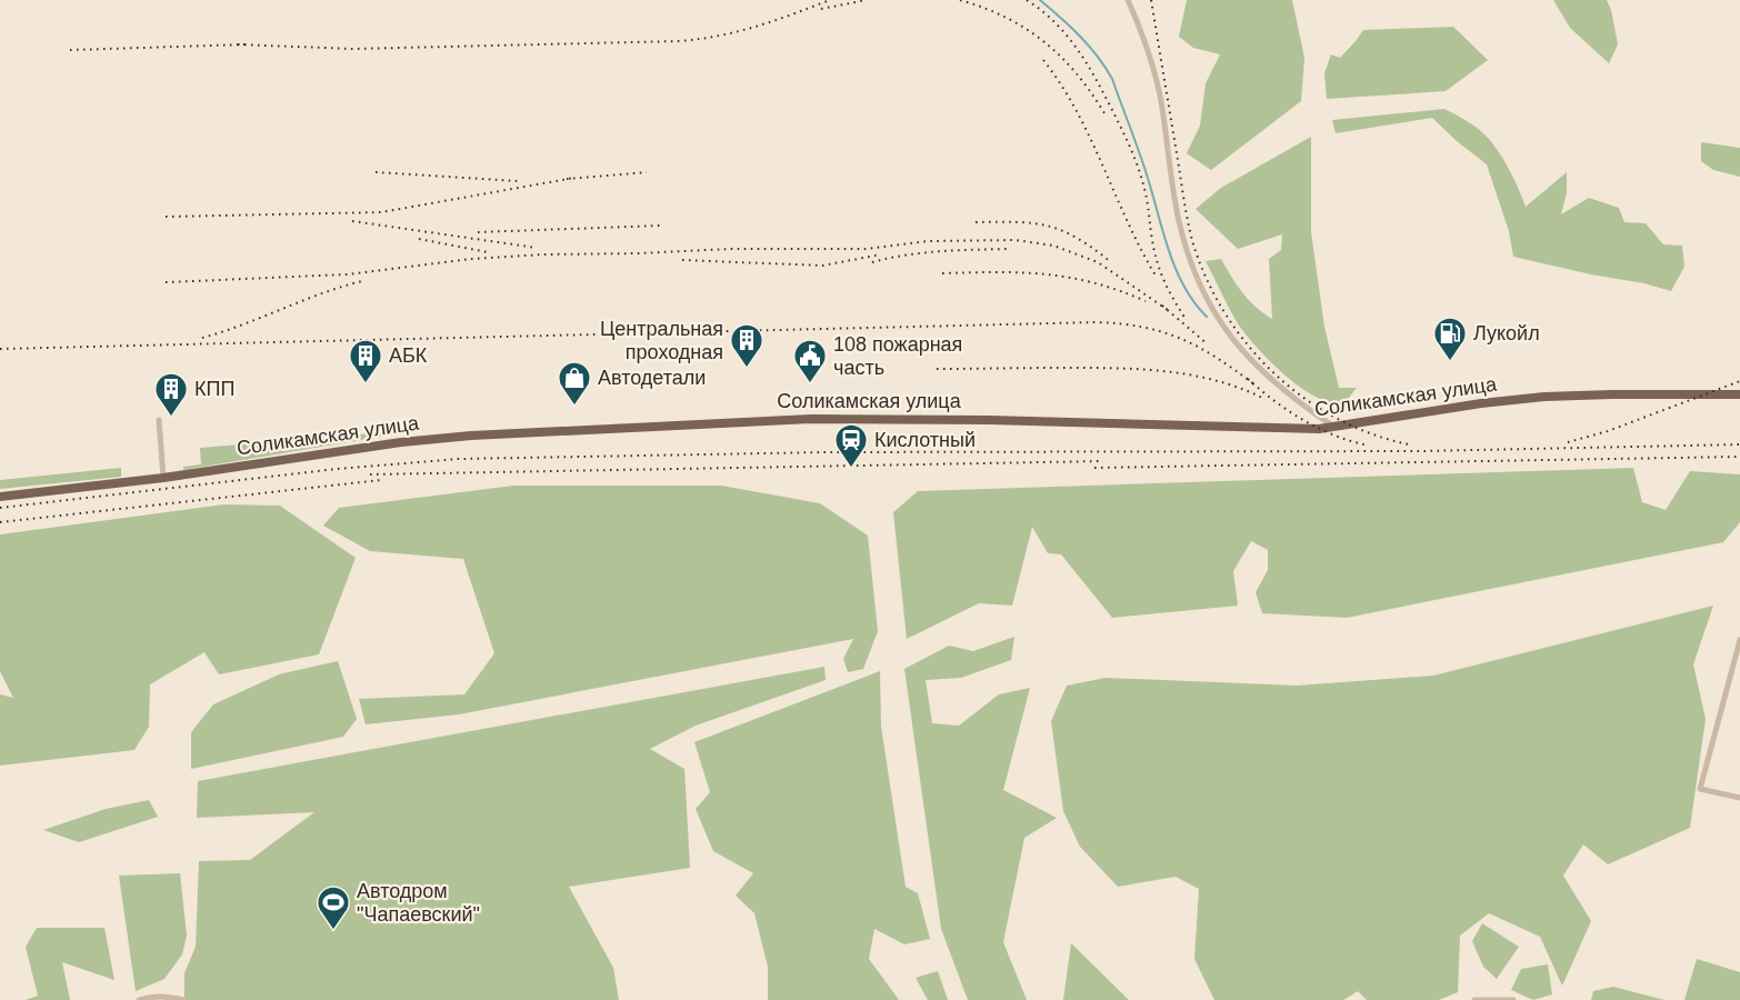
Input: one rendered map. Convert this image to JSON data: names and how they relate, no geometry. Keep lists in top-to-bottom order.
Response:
{
  "streets": {
    "main road": ["Соликамская улица"]
  },
  "places": {
    "fuel station": ["Лукойл"],
    "building": ["Центральная проходная", "АБК", "КПП"],
    "public building": ["108 пожарная часть"],
    "shop": ["Автодетали"],
    "station": ["Кислотный"],
    "sports": ["Автодром \"Чапаевский\""]
  }
}
